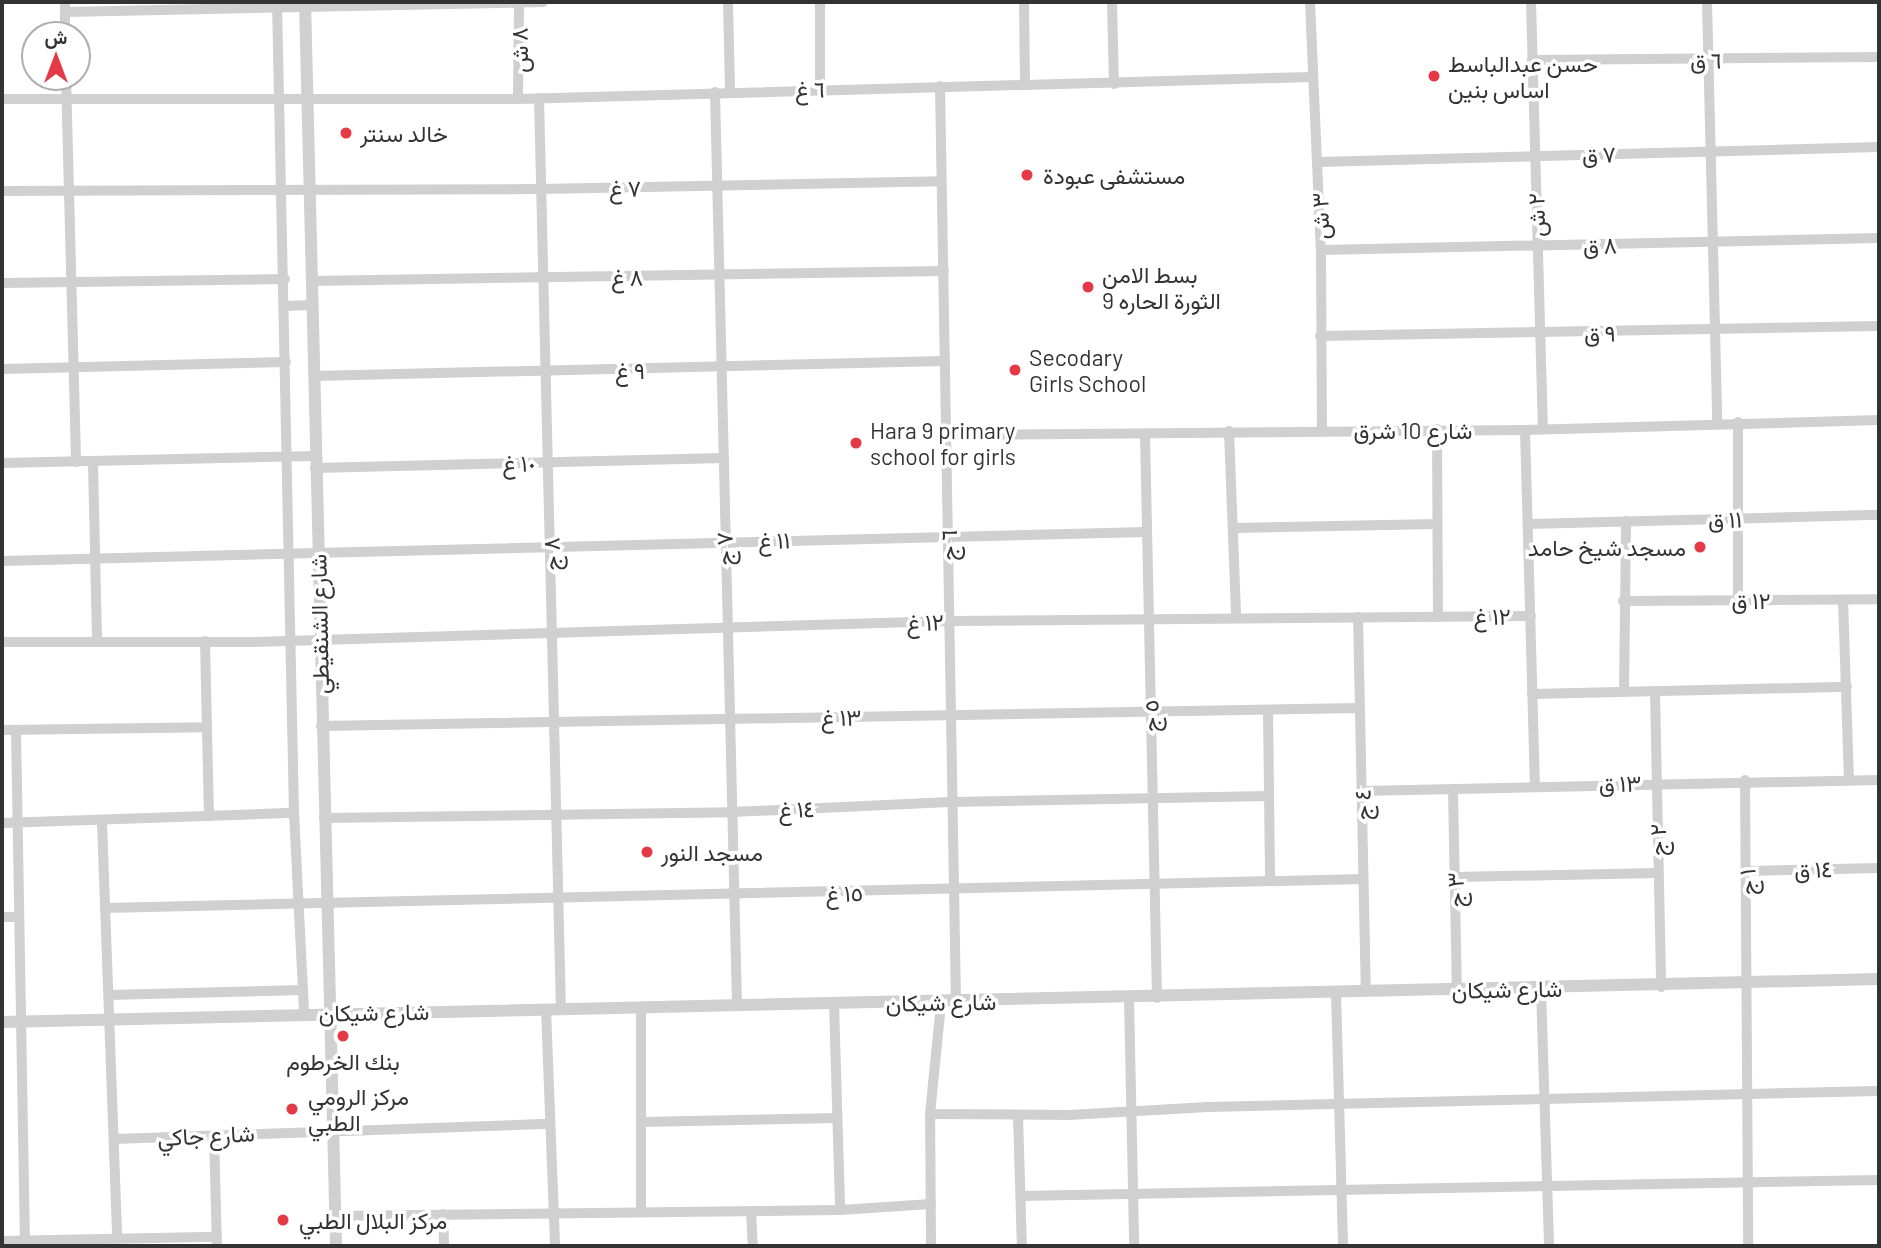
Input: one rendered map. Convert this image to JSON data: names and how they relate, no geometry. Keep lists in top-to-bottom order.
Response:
{
  "streets": {
    "street": [
      "٨ ش",
      "٦ ق",
      "٦ غ",
      "٧ ق",
      "٧ غ",
      "٢ ش",
      "٣ ش",
      "٨ ق",
      "٨ غ",
      "٩ ق",
      "٩ غ",
      "شارع 10 شرق",
      "١٠ غ",
      "١١ ق",
      "١١ غ",
      "٦ ج",
      "٧ ج",
      "٨ ج",
      "١٢ ق",
      "١٢ غ",
      "شارع الشنقيطي",
      "٥ ج",
      "١٣ غ",
      "١٣ ق",
      "٤ ج",
      "١٤ غ",
      "٢ ج",
      "١٤ ق",
      "١ ج",
      "٣ ج",
      "١٥ غ",
      "شارع شيكان",
      "شارع جاكي"
    ]
  },
  "crossings": [
    ["٨ ش", "٦ غ"],
    ["٦ ق", "٢ ش"],
    ["٦ غ", "٣ ش"],
    ["٦ غ", "٦ ج"],
    ["٦ غ", "٧ ج"],
    ["٦ غ", "٨ ج"],
    ["٦ غ", "شارع الشنقيطي"],
    ["٧ ق", "٢ ش"],
    ["٧ ق", "٣ ش"],
    ["٧ غ", "٦ ج"],
    ["٧ غ", "٧ ج"],
    ["٧ غ", "٨ ج"],
    ["٧ غ", "شارع الشنقيطي"],
    ["٢ ش", "٨ ق"],
    ["٢ ش", "٩ ق"],
    ["٢ ش", "شارع 10 شرق"],
    ["٣ ش", "٨ ق"],
    ["٣ ش", "٩ ق"],
    ["٣ ش", "شارع 10 شرق"],
    ["٨ غ", "٦ ج"],
    ["٨ غ", "٧ ج"],
    ["٨ غ", "٨ ج"],
    ["٨ غ", "شارع الشنقيطي"],
    ["٩ غ", "٦ ج"],
    ["٩ غ", "٧ ج"],
    ["٩ غ", "٨ ج"],
    ["٩ غ", "شارع الشنقيطي"],
    ["شارع 10 شرق", "٦ ج"],
    ["شارع 10 شرق", "٥ ج"],
    ["١٠ غ", "٧ ج"],
    ["١٠ غ", "٨ ج"],
    ["١٠ غ", "شارع الشنقيطي"],
    ["١١ غ", "٦ ج"],
    ["١١ غ", "٧ ج"],
    ["١١ غ", "٨ ج"],
    ["١١ غ", "شارع الشنقيطي"],
    ["١١ غ", "٥ ج"],
    ["٦ ج", "١٢ غ"],
    ["٦ ج", "١٣ غ"],
    ["٦ ج", "١٤ غ"],
    ["٦ ج", "١٥ غ"],
    ["٦ ج", "شارع شيكان"],
    ["٧ ج", "١٢ غ"],
    ["٧ ج", "١٣ غ"],
    ["٧ ج", "١٤ غ"],
    ["٧ ج", "١٥ غ"],
    ["٧ ج", "شارع شيكان"],
    ["٨ ج", "١٢ غ"],
    ["٨ ج", "١٣ غ"],
    ["٨ ج", "١٤ غ"],
    ["٨ ج", "١٥ غ"],
    ["٨ ج", "شارع شيكان"],
    ["١٢ غ", "شارع الشنقيطي"],
    ["١٢ غ", "٥ ج"],
    ["١٢ غ", "٤ ج"],
    ["شارع الشنقيطي", "١٣ غ"],
    ["شارع الشنقيطي", "١٤ غ"],
    ["شارع الشنقيطي", "١٥ غ"],
    ["شارع الشنقيطي", "شارع شيكان"],
    ["شارع الشنقيطي", "شارع جاكي"],
    ["٥ ج", "١٣ غ"],
    ["٥ ج", "١٤ غ"],
    ["٥ ج", "١٥ غ"],
    ["٥ ج", "شارع شيكان"],
    ["١٣ غ", "٤ ج"],
    ["١٣ ق", "٤ ج"],
    ["١٣ ق", "٢ ج"],
    ["١٣ ق", "١ ج"],
    ["١٣ ق", "٣ ج"],
    ["٤ ج", "١٥ غ"],
    ["٤ ج", "شارع شيكان"],
    ["٢ ج", "شارع شيكان"],
    ["١٤ ق", "١ ج"],
    ["١ ج", "شارع شيكان"],
    ["٣ ج", "شارع شيكان"]
  ],
  "places": [
    "حسن عبدالباسط اساس بنين",
    "خالد سنتر",
    "مستشفى عبودة",
    "بسط الامن الثورة الحاره 9",
    "Secodary Girls School",
    "Hara 9 primary school for girls",
    "مسجد شيخ حامد",
    "مسجد النور",
    "بنك الخرطوم",
    "مركز الرومي الطبي",
    "مركز البلال الطبي"
  ],
  "north": "top"
}
